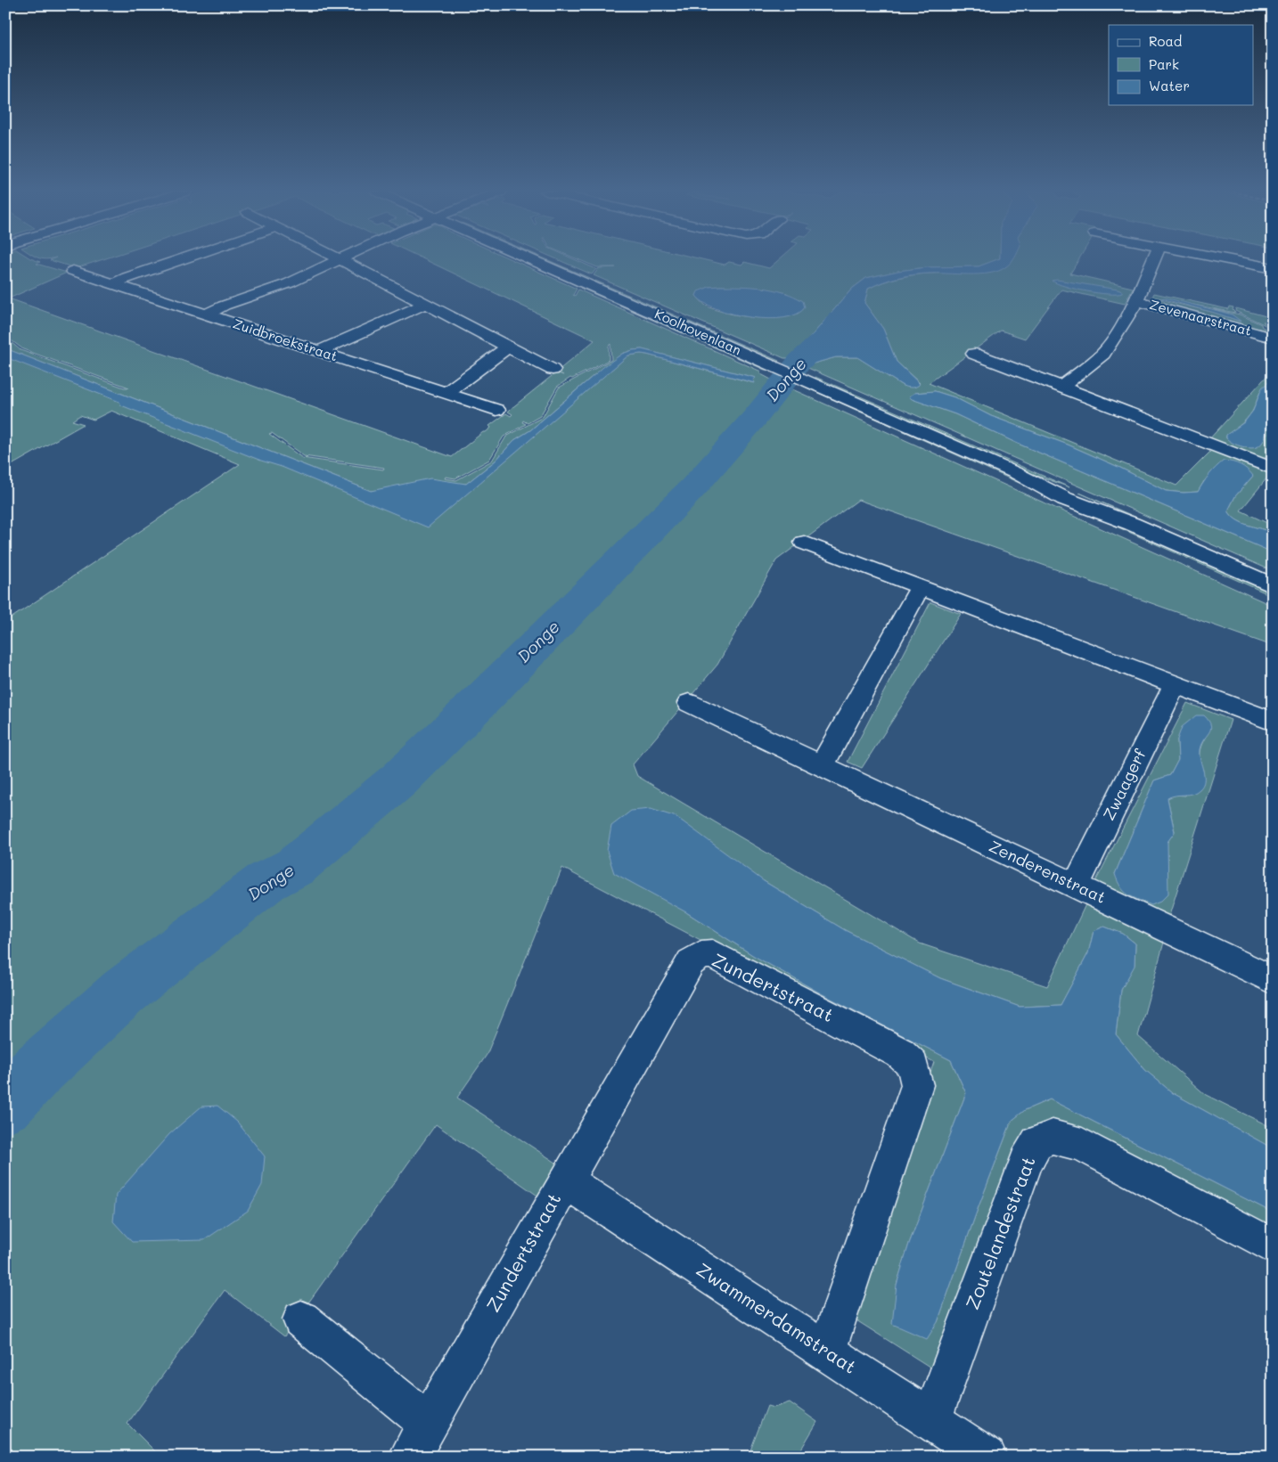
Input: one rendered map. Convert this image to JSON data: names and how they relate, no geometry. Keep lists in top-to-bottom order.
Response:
{
  "streets": {
    "street": [
      "Zevenaarstraat",
      "Koolhovenlaan",
      "Zuidbroekstraat",
      "Zwaagerf",
      "Zenderenstraat",
      "Zundertstraat",
      "Zoutelandestraat",
      "Zwammerdamstraat"
    ]
  },
  "crossings": [
    ["Zwaagerf", "Zenderenstraat"],
    ["Zundertstraat", "Zwammerdamstraat"],
    ["Zoutelandestraat", "Zwammerdamstraat"]
  ],
  "water": ["Donge"],
  "legend": ["Road", "Park", "Water"]
}
